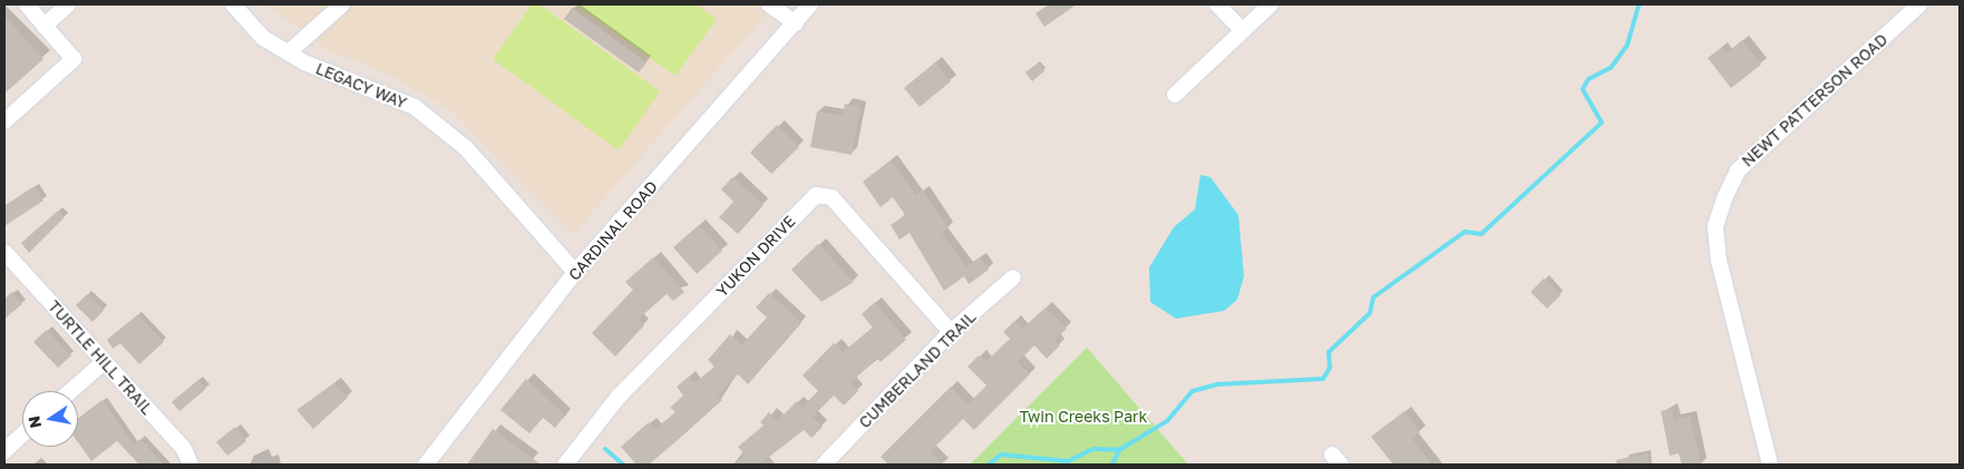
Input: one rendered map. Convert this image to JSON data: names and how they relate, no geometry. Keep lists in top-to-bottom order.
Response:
{
  "streets": {
    "street": [
      "LEGACY WAY",
      "NEWT PATTERSON ROAD",
      "CARDINAL ROAD",
      "YUKON DRIVE",
      "TURTLE HILL TRAIL",
      "CUMBERLAND TRAIL"
    ]
  },
  "crossings": [
    ["LEGACY WAY", "CARDINAL ROAD"],
    ["YUKON DRIVE", "CUMBERLAND TRAIL"]
  ],
  "parks": ["Twin Creeks Park"],
  "north": "left"
}
